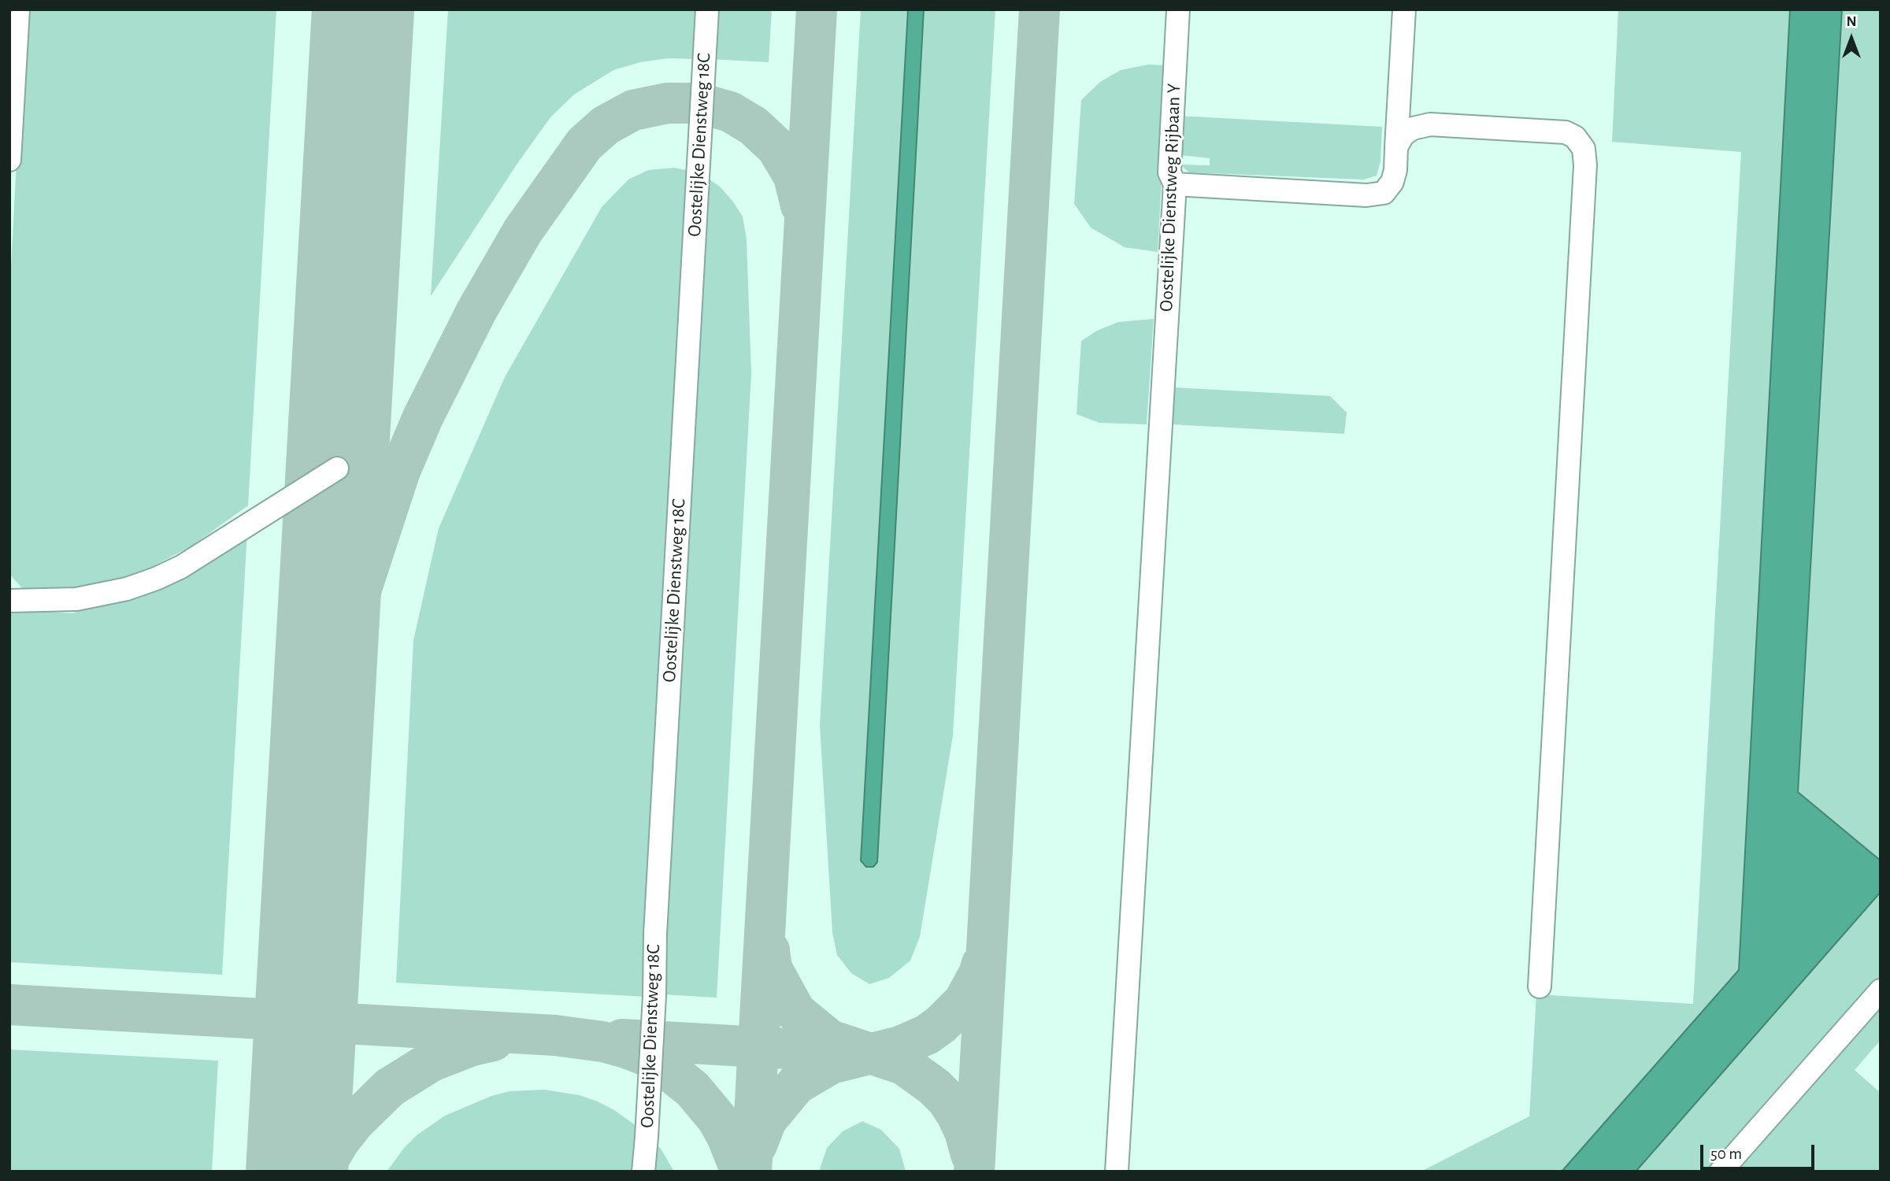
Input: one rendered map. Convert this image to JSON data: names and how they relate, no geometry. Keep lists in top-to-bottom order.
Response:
{
  "streets": {
    "lane": ["Oostelijke Dienstweg 18C", "Oostelijke Dienstweg Rijbaan Y"]
  },
  "scale_bar": "50 m",
  "north": "top"
}
